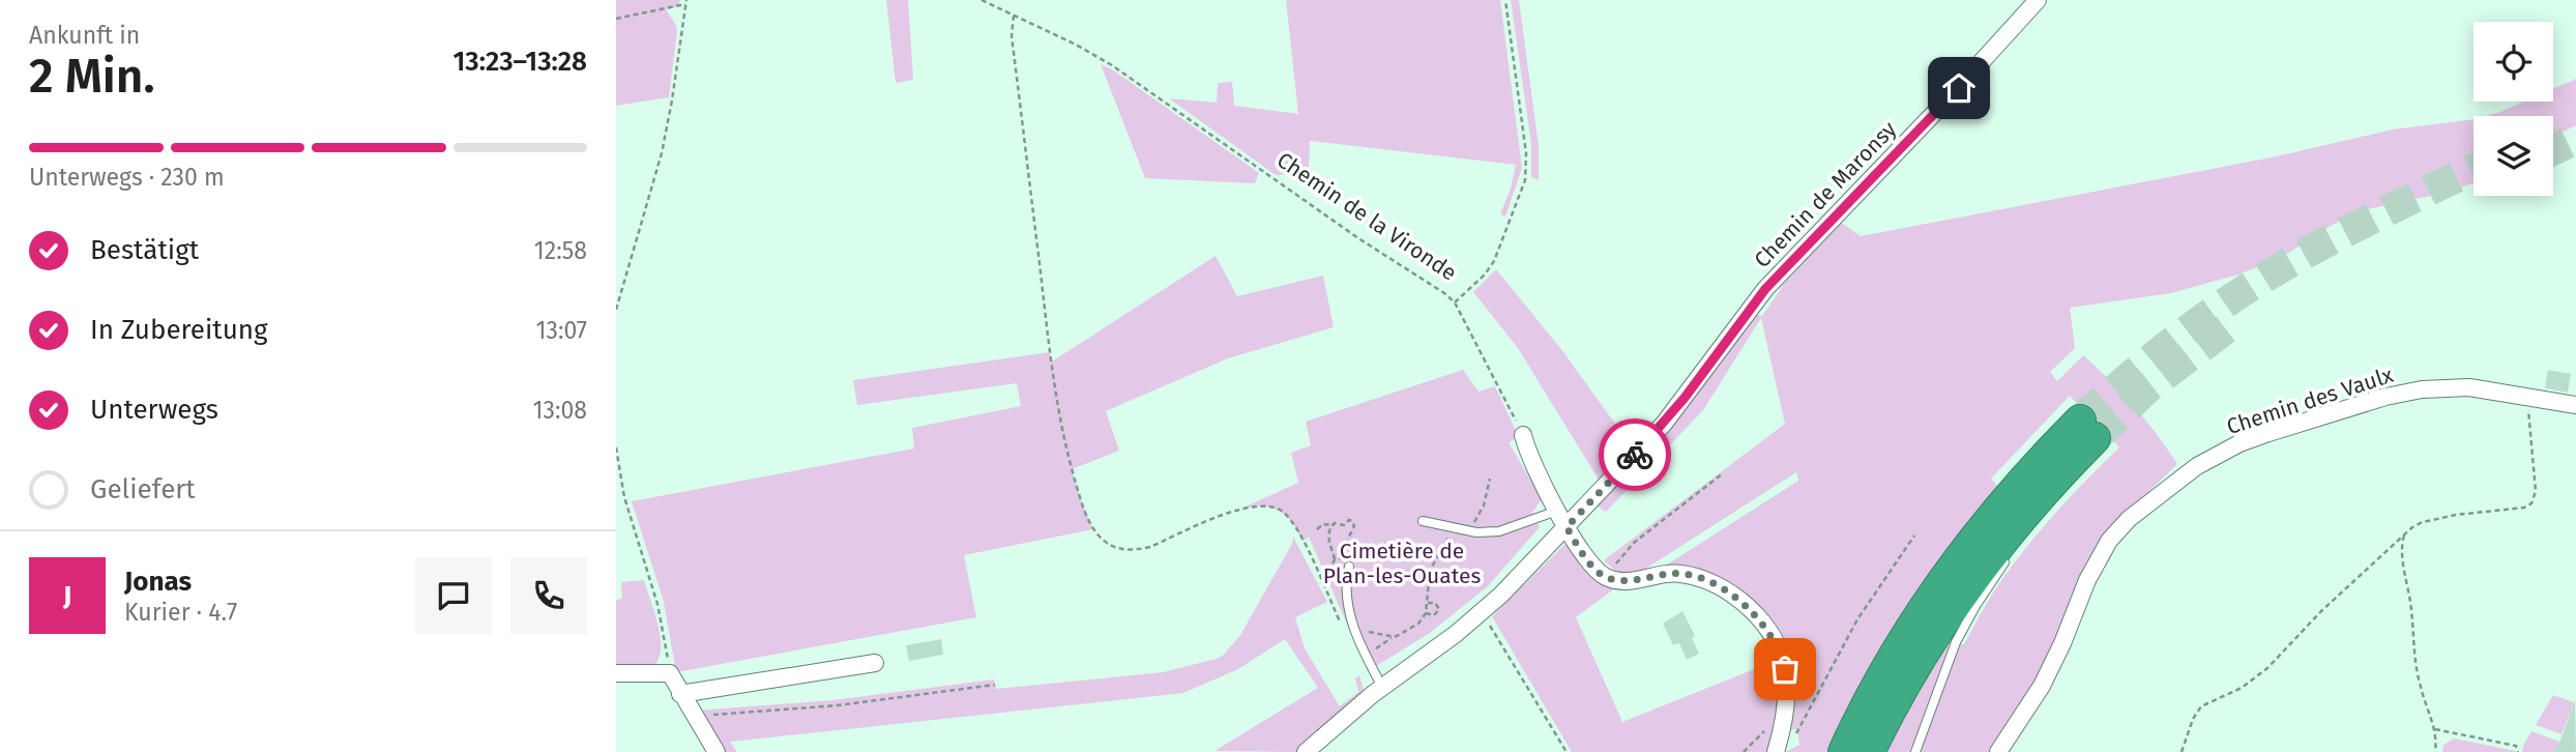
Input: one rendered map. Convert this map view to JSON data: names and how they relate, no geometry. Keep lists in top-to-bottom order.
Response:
{
  "streets": {
    "street": ["Chemin de Maronsy", "Chemin des Vaulx"],
    "path": ["Chemin de la Vironde"]
  },
  "parks": ["Cimetière de Plan-les-Ouates"],
  "page": {
    "heading": ["2 Min.", "Ankunft in", "13:23–13:28"],
    "panel": ["Jonas", "Kurier · 4.7"],
    "bar": "Unterwegs · 230 m",
    "list": [
      ["Bestätigt", "12:58"],
      ["In Zubereitung", "13:07"],
      ["Unterwegs", "13:08"],
      "Geliefert"
    ],
    "round": "J"
  }
}
